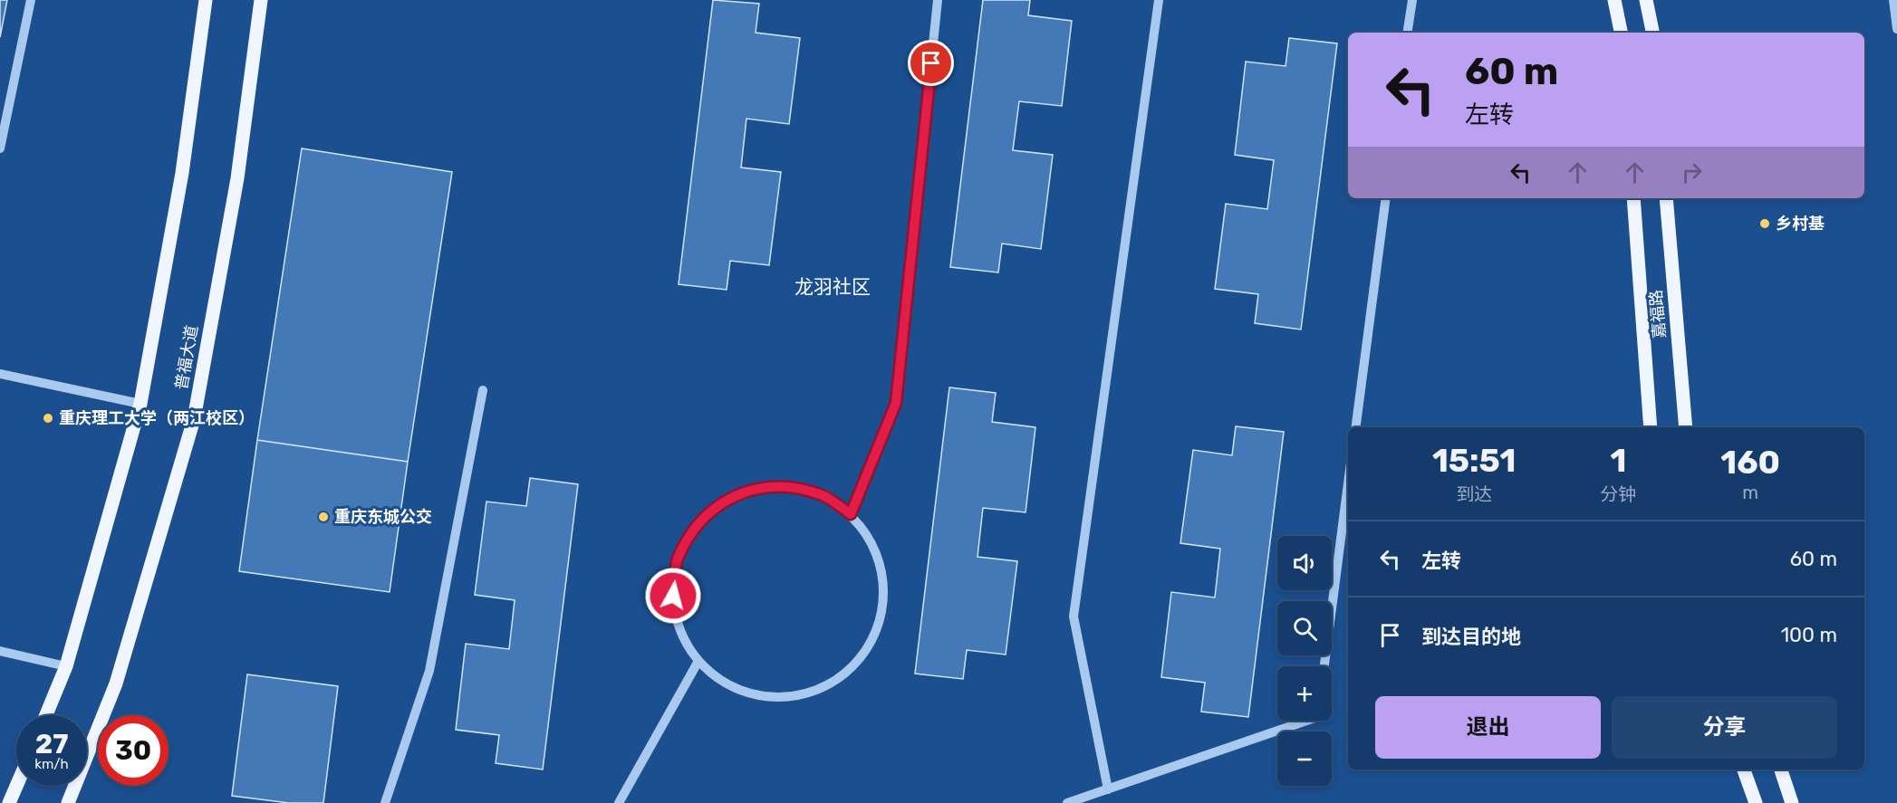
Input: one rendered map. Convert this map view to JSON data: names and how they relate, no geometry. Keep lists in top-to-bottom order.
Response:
{
  "streets": {
    "main road": ["嘉福路", "普福大道"]
  },
  "districts": ["龙羽社区"],
  "places": ["乡村基", "重庆理工大学（两江校区）", "重庆东城公交"],
  "page": {
    "turn": ["60 m", "左转"],
    "eta": [
      "15:51",
      "到达",
      "1",
      "分钟",
      "160",
      "m"
    ],
    "list": [
      {
        "name": "左转",
        "value": "60 m"
      },
      {
        "name": "到达目的地",
        "value": "100 m"
      }
    ],
    "map_buttons": ["+", "−"],
    "buttons": ["退出", "分享"],
    "speed": "27 km/h",
    "limit": "30"
  }
}
